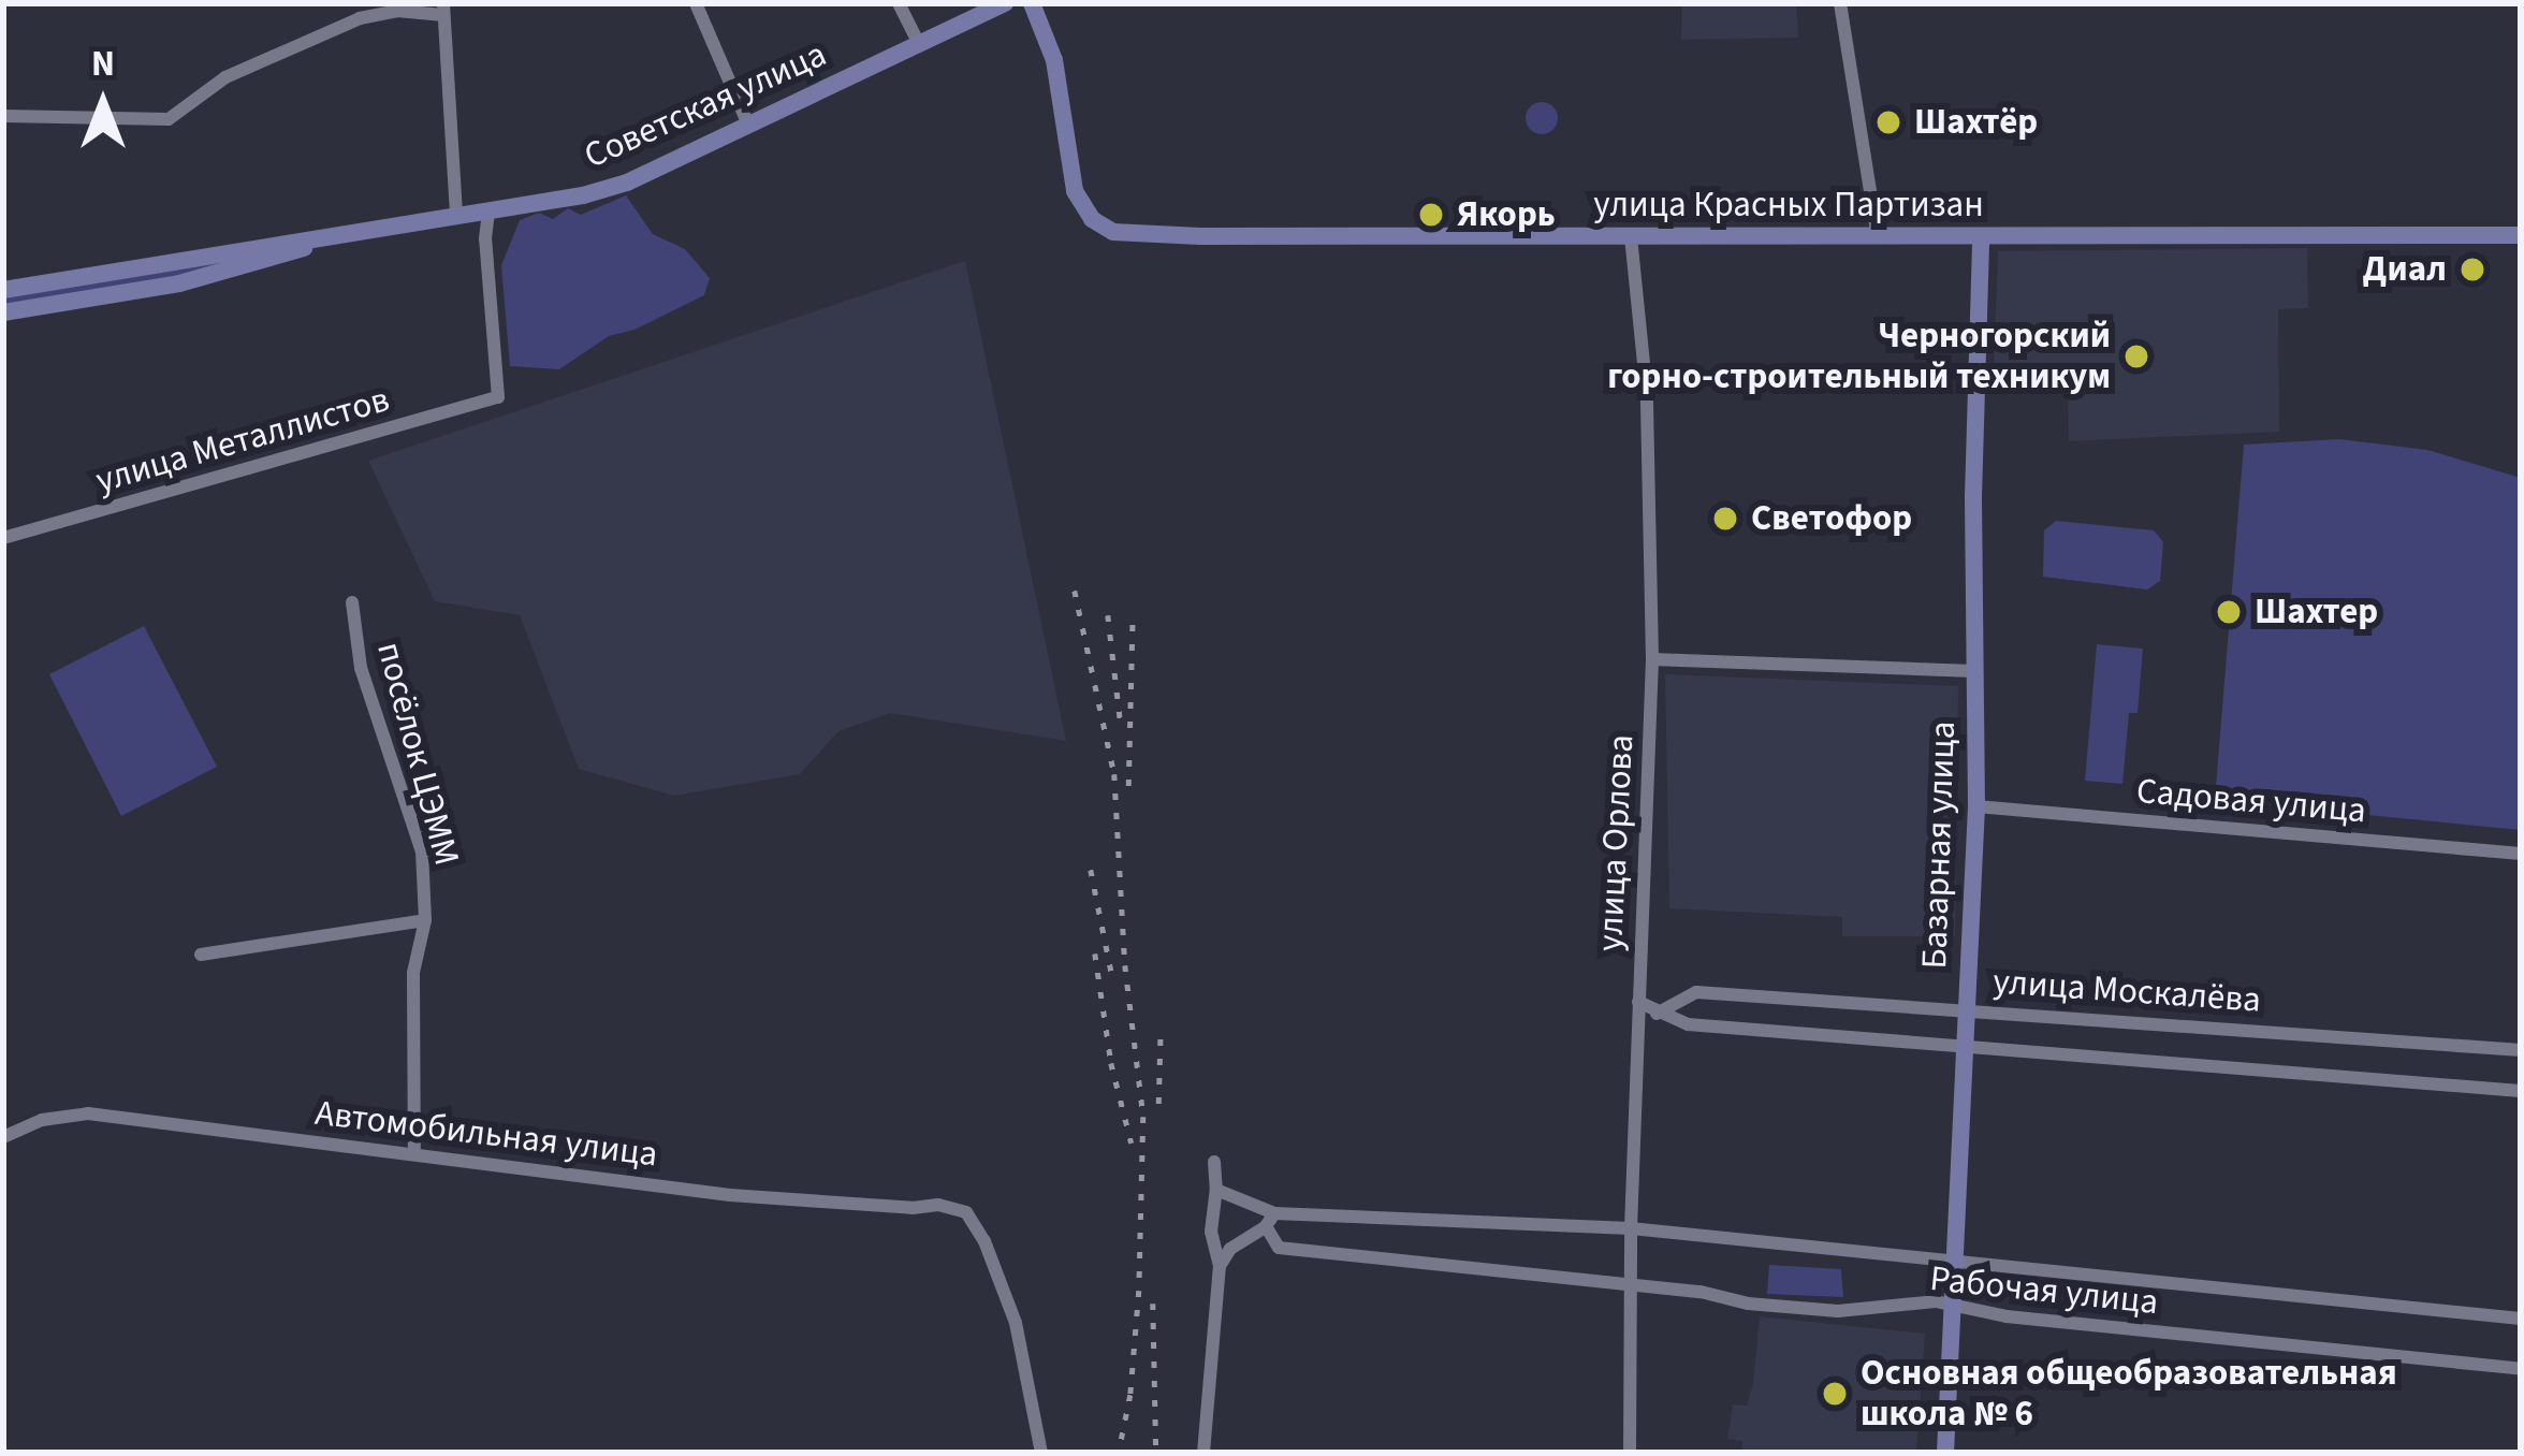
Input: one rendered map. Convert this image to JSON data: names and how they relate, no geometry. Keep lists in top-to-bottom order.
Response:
{
  "streets": {
    "main road": ["Советская улица", "улица Красных Партизан", "Базарная улица"],
    "street": [
      "улица Металлистов",
      "посёлок ЦЭММ",
      "Садовая улица",
      "улица Орлова",
      "улица Москалёва",
      "Автомобильная улица",
      "Рабочая улица"
    ]
  },
  "crossings": [
    ["Советская улица", "улица Металлистов"],
    ["улица Красных Партизан", "улица Орлова"],
    ["улица Красных Партизан", "Базарная улица"],
    ["посёлок ЦЭММ", "Автомобильная улица"],
    ["Садовая улица", "Базарная улица"],
    ["улица Орлова", "улица Москалёва"],
    ["улица Орлова", "Рабочая улица"],
    ["Базарная улица", "улица Москалёва"],
    ["Базарная улица", "Рабочая улица"]
  ],
  "places": [
    "Шахтёр",
    "Якорь",
    "Диал",
    "Черногорский горно-строительный техникум",
    "Светофор",
    "Шахтер",
    "Основная общеобразовательная школа № 6"
  ],
  "north": "top"
}
